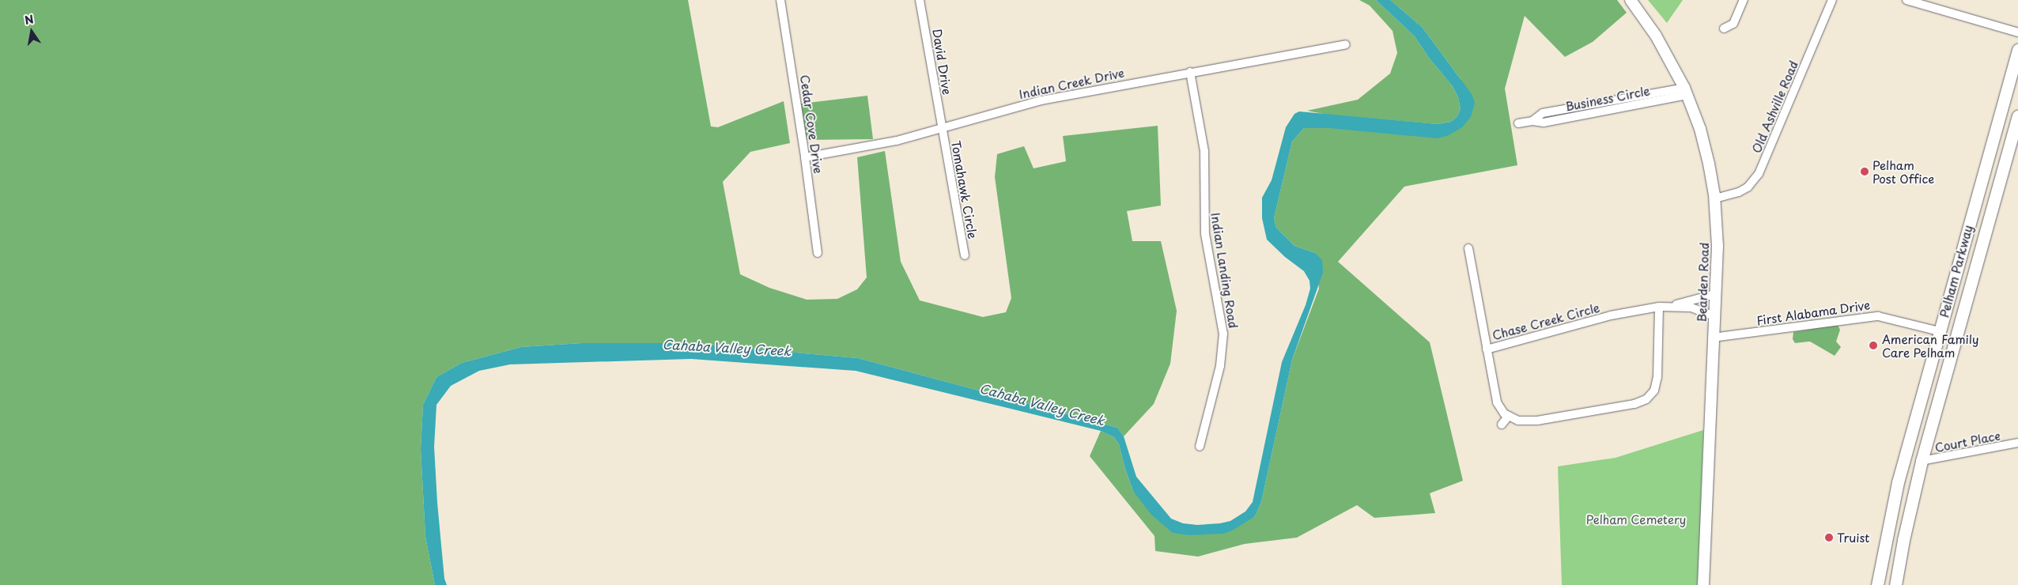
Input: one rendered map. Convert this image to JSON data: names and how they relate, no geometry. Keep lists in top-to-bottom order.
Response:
{
  "streets": {
    "main road": ["Pelham Parkway"],
    "street": [
      "David Drive",
      "Indian Creek Drive",
      "Business Circle",
      "Old Ashville Road",
      "Cedar Cove Drive",
      "Tomahawk Circle",
      "Indian Landing Road",
      "Bearden Road",
      "First Alabama Drive",
      "Chase Creek Circle",
      "Court Place"
    ]
  },
  "crossings": [
    ["David Drive", "Indian Creek Drive"],
    ["David Drive", "Tomahawk Circle"],
    ["Indian Creek Drive", "Cedar Cove Drive"],
    ["Indian Creek Drive", "Tomahawk Circle"],
    ["Indian Creek Drive", "Indian Landing Road"],
    ["Business Circle", "Bearden Road"],
    ["Old Ashville Road", "Bearden Road"],
    ["Pelham Parkway", "First Alabama Drive"],
    ["Pelham Parkway", "Court Place"],
    ["Bearden Road", "First Alabama Drive"],
    ["Bearden Road", "Chase Creek Circle"]
  ],
  "water": ["Cahaba Valley Creek"],
  "parks": ["Pelham Cemetery"],
  "places": ["Pelham Post Office", "American Family Care Pelham", "Truist"],
  "north": "top"
}
